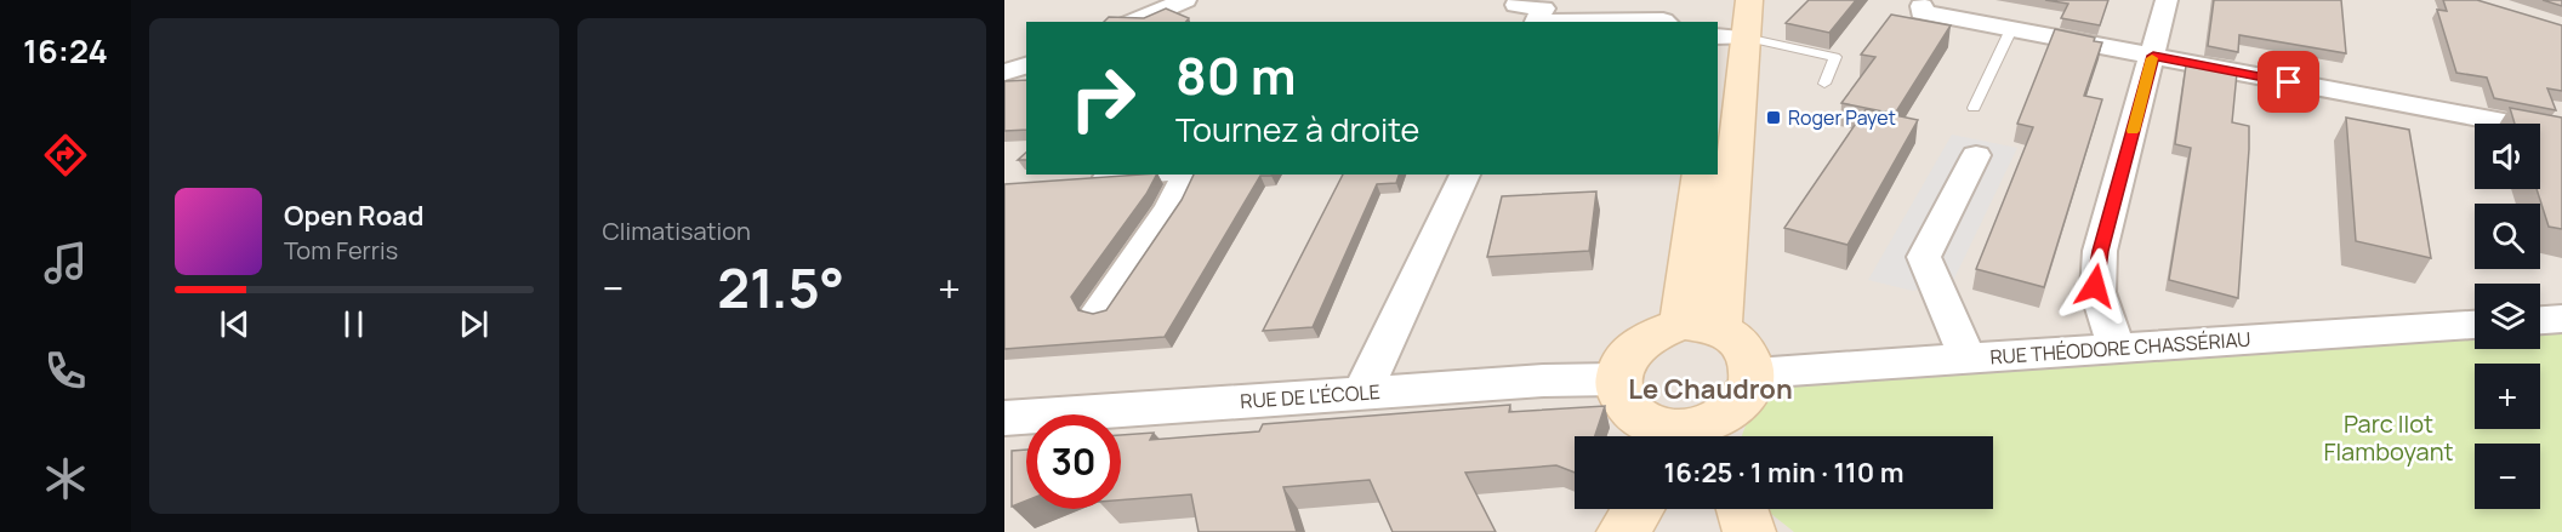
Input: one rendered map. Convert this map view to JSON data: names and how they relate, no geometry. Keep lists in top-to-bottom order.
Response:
{
  "streets": {
    "street": ["RUE THÉODORE CHASSÉRIAU", "RUE DE L'ÉCOLE"]
  },
  "districts": ["Le Chaudron"],
  "parks": ["Parc Ilot Flamboyant"],
  "places": {
    "transit": ["Roger Payet"]
  },
  "page": {
    "tabs": "16:24",
    "tile": "Climatisation",
    "turn": ["80 m", "Tournez à droite"],
    "map_buttons": ["+", "−"],
    "song": ["Open Road", "Tom Ferris"],
    "heat": ["−", "21.5°", "+"],
    "limit": "30",
    "trip": "16:25 · 1 min · 110 m"
  }
}
